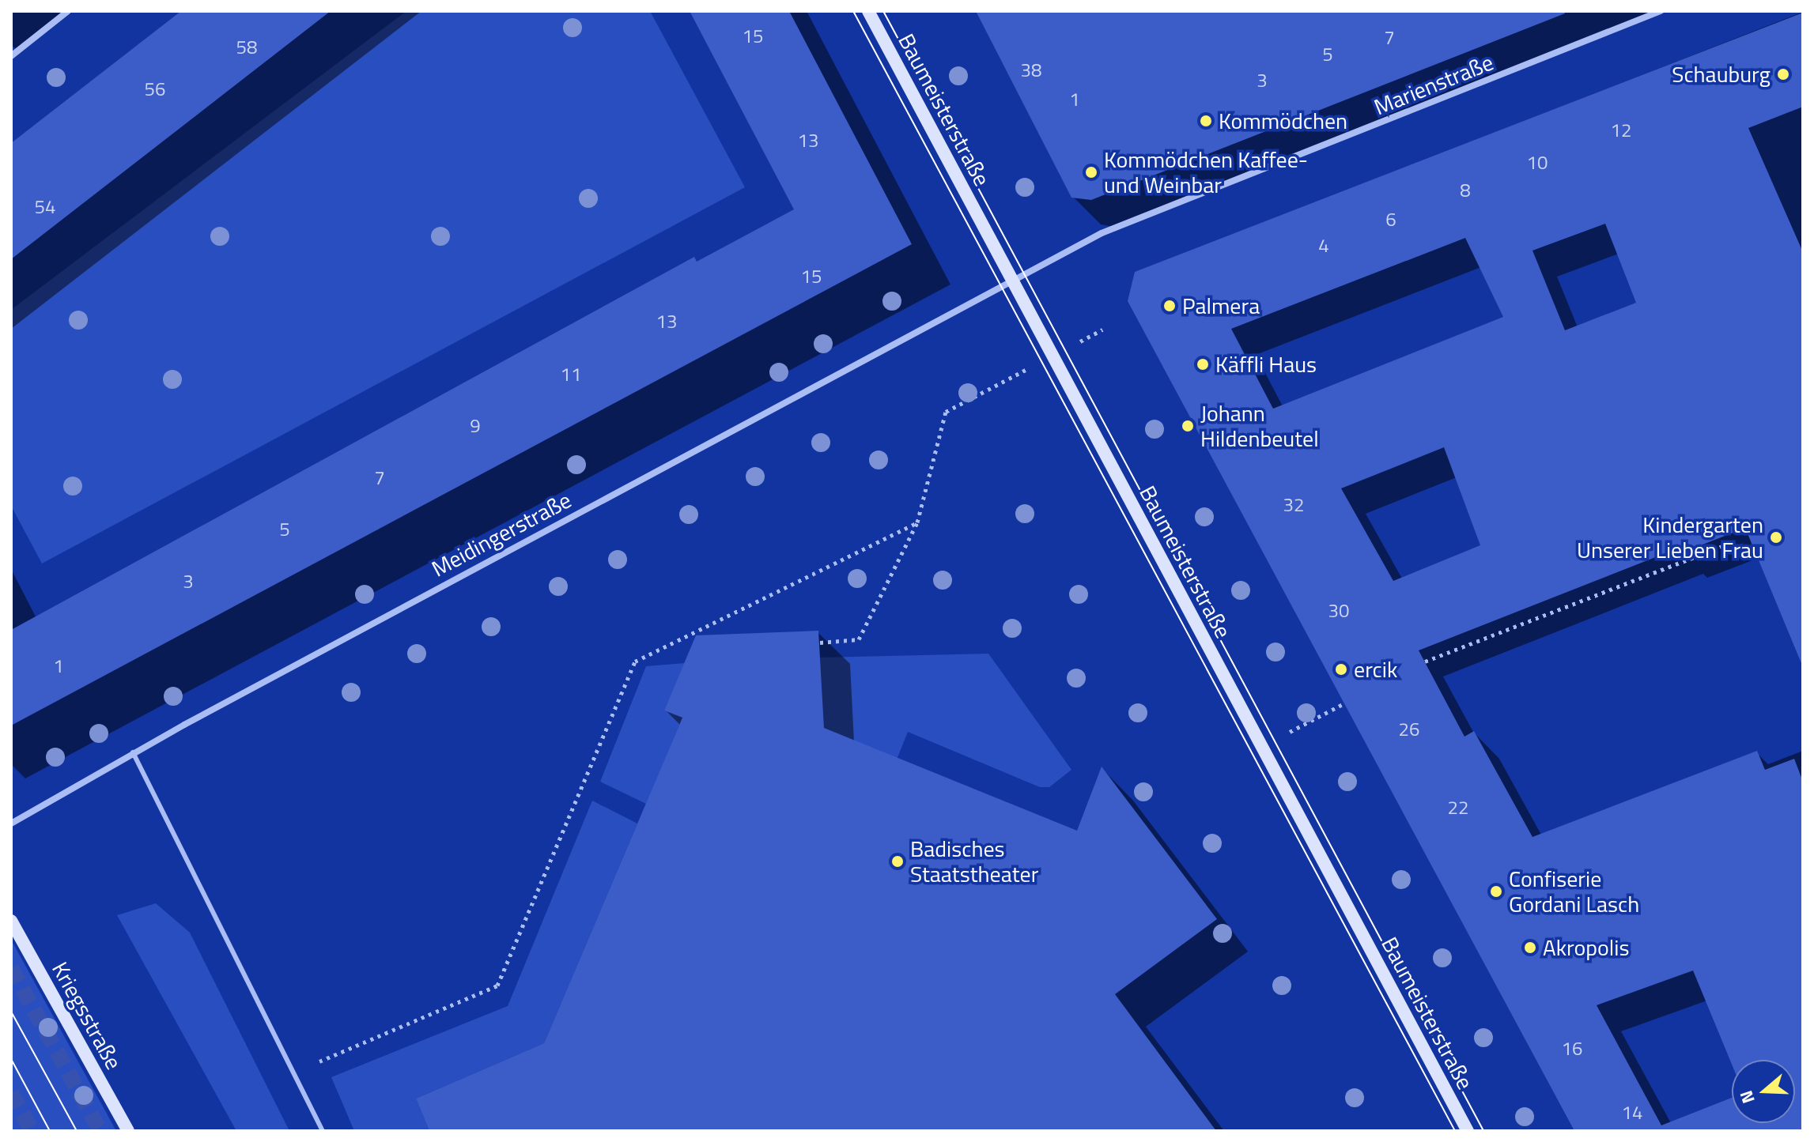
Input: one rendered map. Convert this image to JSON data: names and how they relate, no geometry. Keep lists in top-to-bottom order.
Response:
{
  "streets": {
    "street": [
      "Marienstraße",
      "Baumeisterstraße",
      "Meidingerstraße",
      "Kriegsstraße"
    ]
  },
  "crossings": [
    ["Marienstraße", "Baumeisterstraße"],
    ["Marienstraße", "Meidingerstraße"],
    ["Baumeisterstraße", "Meidingerstraße"]
  ],
  "places": [
    "Schauburg",
    "Kommödchen",
    "Kommödchen Kaffee- und Weinbar",
    "Palmera",
    "Käffli Haus",
    "Johann Hildenbeutel",
    "Kindergarten Unserer Lieben Frau",
    "ercik",
    "Badisches Staatstheater",
    "Confiserie Gordani Lasch",
    "Akropolis"
  ],
  "house_numbers": [
    "15",
    "7",
    "58",
    "5",
    "38",
    "3",
    "56",
    "1",
    "12",
    "13",
    "10",
    "8",
    "54",
    "6",
    "4",
    "15",
    "13",
    "11",
    "9",
    "7",
    "32",
    "5",
    "3",
    "30",
    "1",
    "26",
    "22",
    "16",
    "14"
  ],
  "north": "left"
}
